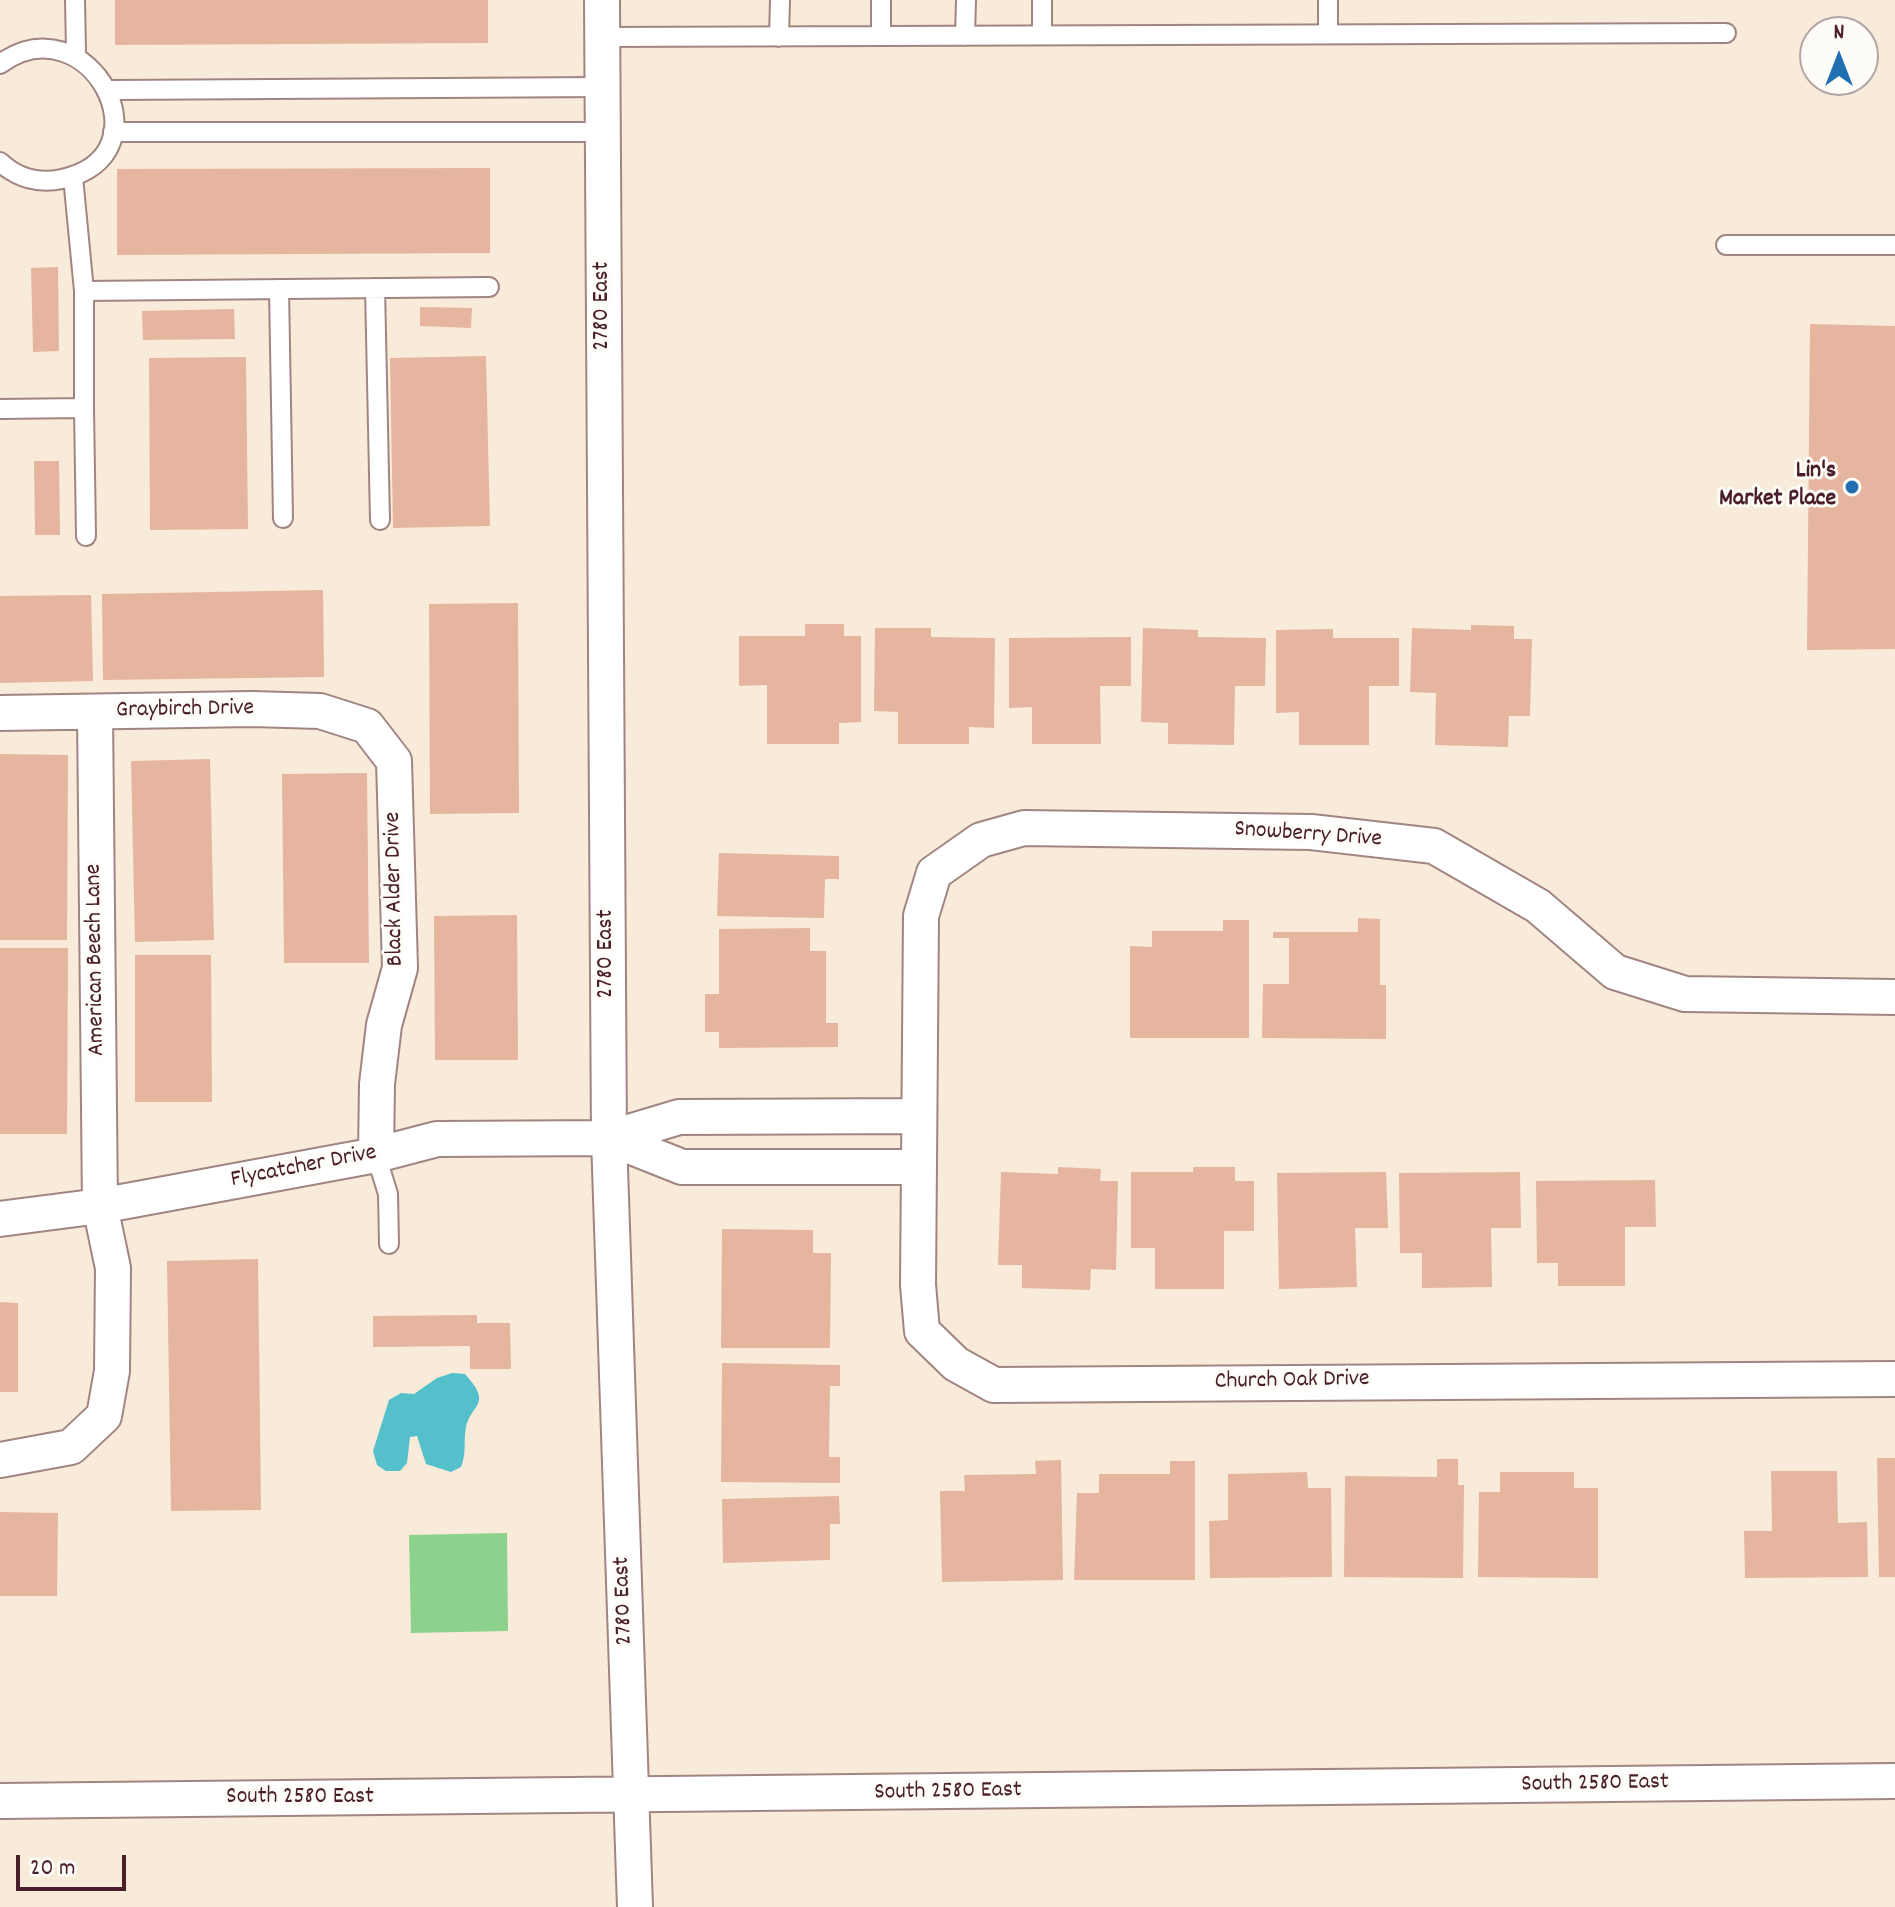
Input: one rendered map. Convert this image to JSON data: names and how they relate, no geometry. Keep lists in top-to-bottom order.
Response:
{
  "streets": {
    "street": [
      "2780 East",
      "Graybirch Drive",
      "Snowberry Drive",
      "Black Alder Drive",
      "American Beech Lane",
      "Flycatcher Drive",
      "Church Oak Drive",
      "South 2580 East"
    ]
  },
  "crossings": [
    ["2780 East", "Flycatcher Drive"],
    ["2780 East", "South 2580 East"],
    ["Graybirch Drive", "Black Alder Drive"],
    ["Graybirch Drive", "American Beech Lane"],
    ["Snowberry Drive", "Flycatcher Drive"],
    ["Snowberry Drive", "Church Oak Drive"],
    ["Black Alder Drive", "Flycatcher Drive"],
    ["American Beech Lane", "Flycatcher Drive"],
    ["Flycatcher Drive", "Church Oak Drive"]
  ],
  "places": ["Lin's Market Place"],
  "scale_bar": "20 m",
  "north": "top"
}
